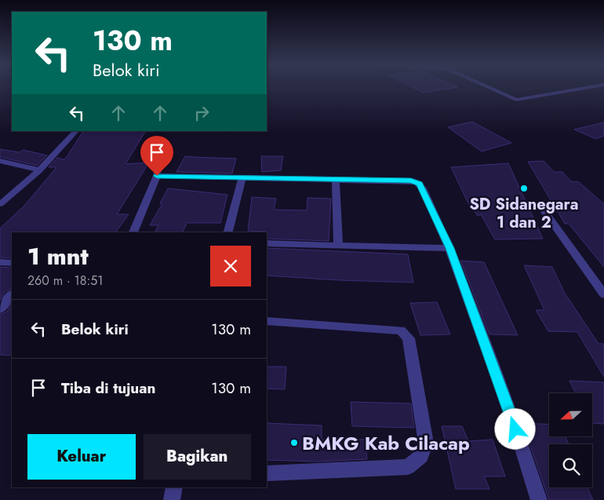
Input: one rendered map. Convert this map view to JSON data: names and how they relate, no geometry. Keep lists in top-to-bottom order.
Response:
{
  "places": ["SD Sidanegara 1 dan 2", "BMKG Kab Cilacap"],
  "north": "left",
  "page": {
    "turn": ["130 m", "Belok kiri"],
    "heading": ["1 mnt", "260 m · 18:51"],
    "list": [
      {
        "name": "Belok kiri",
        "value": "130 m"
      },
      {
        "name": "Tiba di tujuan",
        "value": "130 m"
      }
    ],
    "buttons": ["Keluar", "Bagikan"]
  }
}
